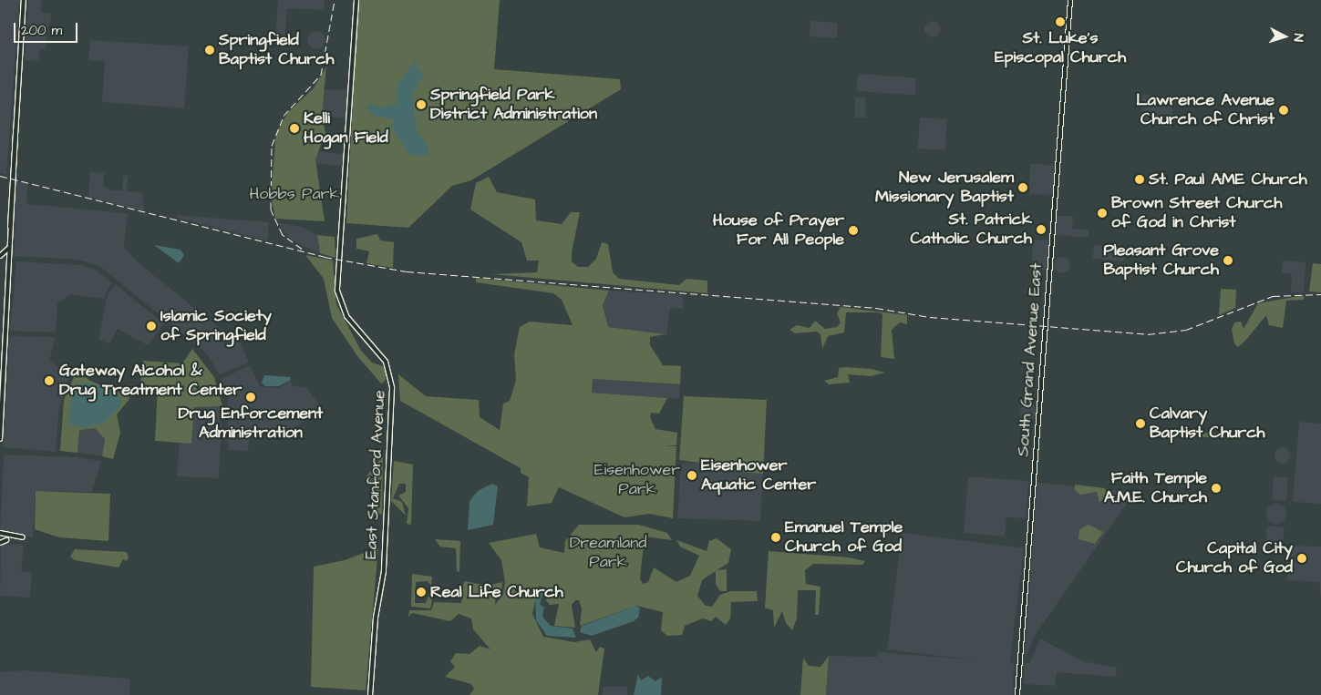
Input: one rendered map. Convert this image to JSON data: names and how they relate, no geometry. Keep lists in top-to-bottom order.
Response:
{
  "streets": {
    "main road": ["South Grand Avenue East", "East Stanford Avenue"]
  },
  "parks": ["Hobbs Park", "Eisenhower Park", "Dreamland Park"],
  "places": [
    "St. Luke's Episcopal Church",
    "Springfield Baptist Church",
    "Springfield Park District Administration",
    "Lawrence Avenue Church of Christ",
    "Kelli Hogan Field",
    "St. Paul AME Church",
    "New Jerusalem Missionary Baptist",
    "Brown Street Church of God in Christ",
    "St. Patrick Catholic Church",
    "House of Prayer For All People",
    "Pleasant Grove Baptist Church",
    "Islamic Society of Springfield",
    "Gateway Alcohol & Drug Treatment Center",
    "Drug Enforcement Administration",
    "Calvary Baptist Church",
    "Eisenhower Aquatic Center",
    "Faith Temple A.M.E. Church",
    "Emanuel Temple Church of God",
    "Capital City Church of God",
    "Real Life Church"
  ],
  "scale_bar": "200 m",
  "north": "right"
}
